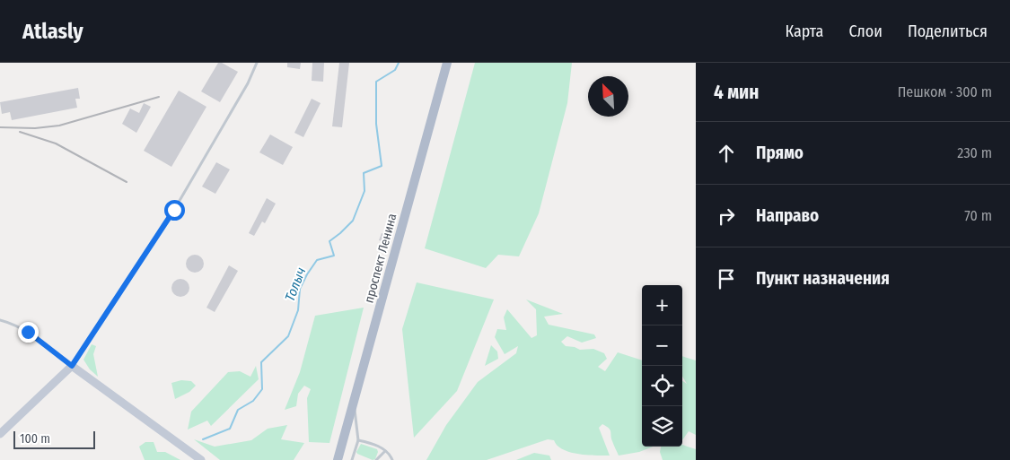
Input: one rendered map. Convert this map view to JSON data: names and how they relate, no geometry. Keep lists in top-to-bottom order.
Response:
{
  "streets": {
    "main road": ["проспект Ленина"]
  },
  "water": ["Толыч"],
  "scale_bar": "100 m",
  "north": "top left",
  "page": {
    "header": "Atlasly",
    "nav": ["Карта", "Слои", "Поделиться"],
    "heading": ["4 мин", "Пешком · 300 m"],
    "list": [
      ["Прямо", "230 m"],
      ["Направо", "70 m"],
      "Пункт назначения"
    ],
    "map_buttons": ["+", "−"],
    "scale": "100 m"
  }
}
